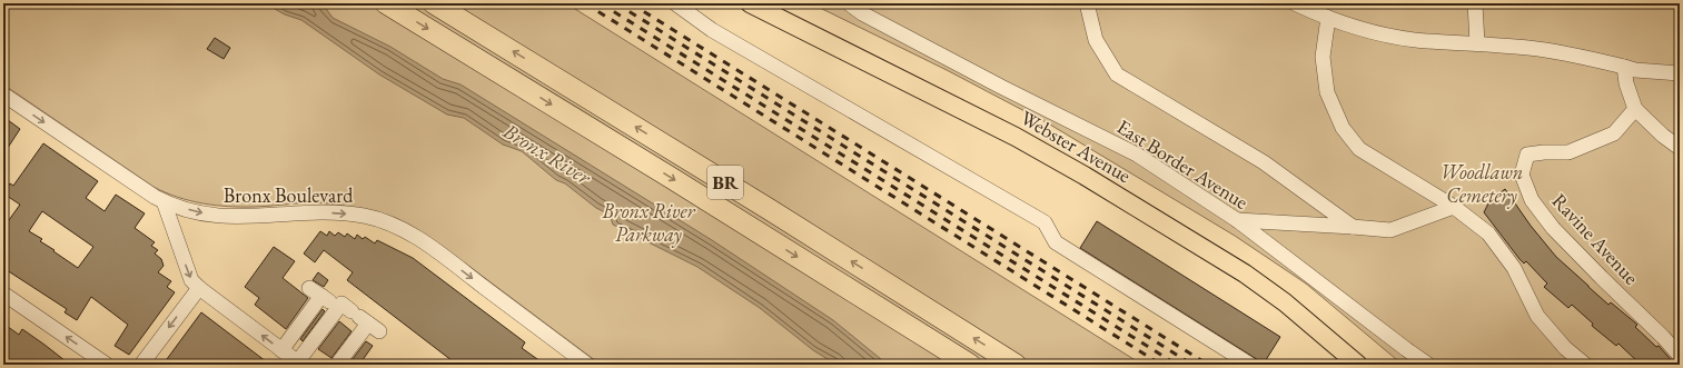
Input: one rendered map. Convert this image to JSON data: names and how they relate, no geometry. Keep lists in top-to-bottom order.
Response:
{
  "streets": {
    "highway": ["BR"],
    "main road": ["Webster Avenue"],
    "street": ["East Border Avenue", "Bronx Boulevard", "Ravine Avenue"]
  },
  "one_way": ["Bronx Boulevard"],
  "water": ["Bronx River"],
  "parks": ["Woodlawn Cemetery", "Bronx River Parkway"]
}
